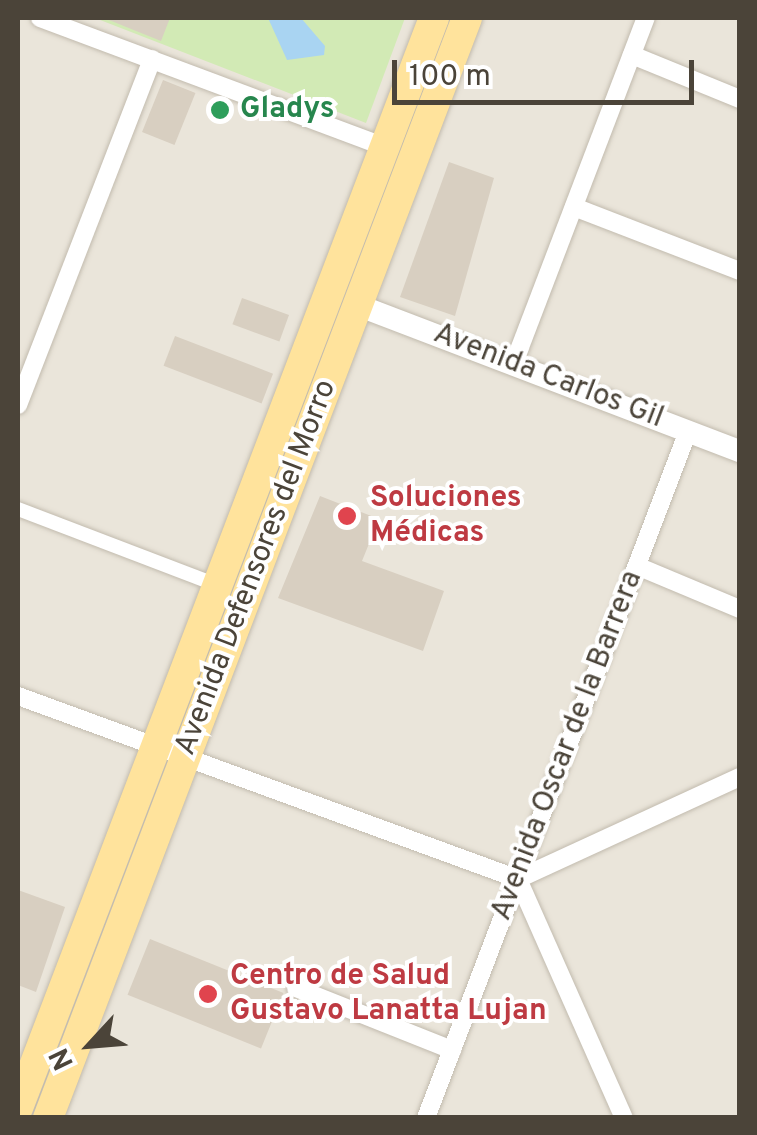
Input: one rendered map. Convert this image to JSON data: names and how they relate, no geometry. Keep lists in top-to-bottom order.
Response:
{
  "streets": {
    "main road": ["Avenida Defensores del Morro"],
    "street": ["Avenida Carlos Gil", "Avenida Oscar de la Barrera"]
  },
  "crossings": [
    ["Avenida Carlos Gil", "Avenida Defensores del Morro"],
    ["Avenida Carlos Gil", "Avenida Oscar de la Barrera"]
  ],
  "places": ["Gladys", "Soluciones Médicas", "Centro de Salud Gustavo Lanatta Lujan"],
  "scale_bar": "100 m",
  "north": "bottom left"
}
